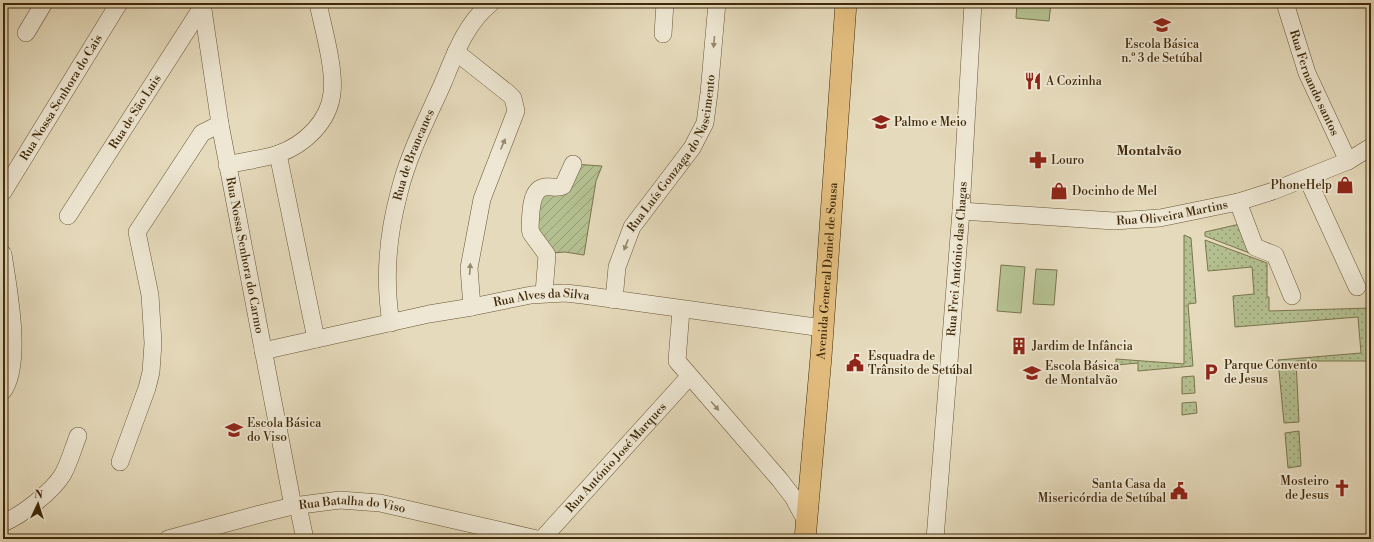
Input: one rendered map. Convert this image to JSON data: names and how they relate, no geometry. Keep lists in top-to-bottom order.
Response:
{
  "streets": {
    "main road": ["Avenida General Daniel de Sousa"],
    "street": [
      "Rua Fernando santos",
      "Rua Nossa Senhora do Cais",
      "Rua de São Luis",
      "Rua Luís Gonzaga do Nascimento",
      "Rua de Brancanes",
      "Rua Oliveira Martins",
      "Rua Nossa Senhora do Carmo",
      "Rua Frei António das Chagas",
      "Rua Alves da Silva",
      "Rua António José Marques",
      "Rua Batalha do Viso"
    ]
  },
  "crossings": [
    ["Rua Fernando santos", "Rua Oliveira Martins"],
    ["Rua de São Luis", "Rua Nossa Senhora do Carmo"],
    ["Rua Luís Gonzaga do Nascimento", "Rua Alves da Silva"],
    ["Rua de Brancanes", "Rua Alves da Silva"],
    ["Rua Oliveira Martins", "Rua Frei António das Chagas"],
    ["Rua Nossa Senhora do Carmo", "Rua Alves da Silva"],
    ["Rua Nossa Senhora do Carmo", "Rua Batalha do Viso"],
    ["Avenida General Daniel de Sousa", "Rua Alves da Silva"]
  ],
  "one_way": ["Rua Luís Gonzaga do Nascimento"],
  "districts": ["Montalvão"],
  "places": {
    "school or university": [
      "Escola Básica n.º 3 de Setúbal",
      "Palmo e Meio",
      "Escola Básica de Montalvão",
      "Escola Básica do Viso"
    ],
    "restaurant": ["A Cozinha"],
    "pharmacy": ["Louro"],
    "shop": ["PhoneHelp", "Docinho de Mel"],
    "building": ["Jardim de Infância"],
    "public building": ["Esquadra de Trânsito de Setúbal", "Santa Casa da Misericórdia de Setúbal"],
    "parking": ["Parque Convento de Jesus"],
    "church": ["Mosteiro de Jesus"]
  },
  "north": "top"
}
